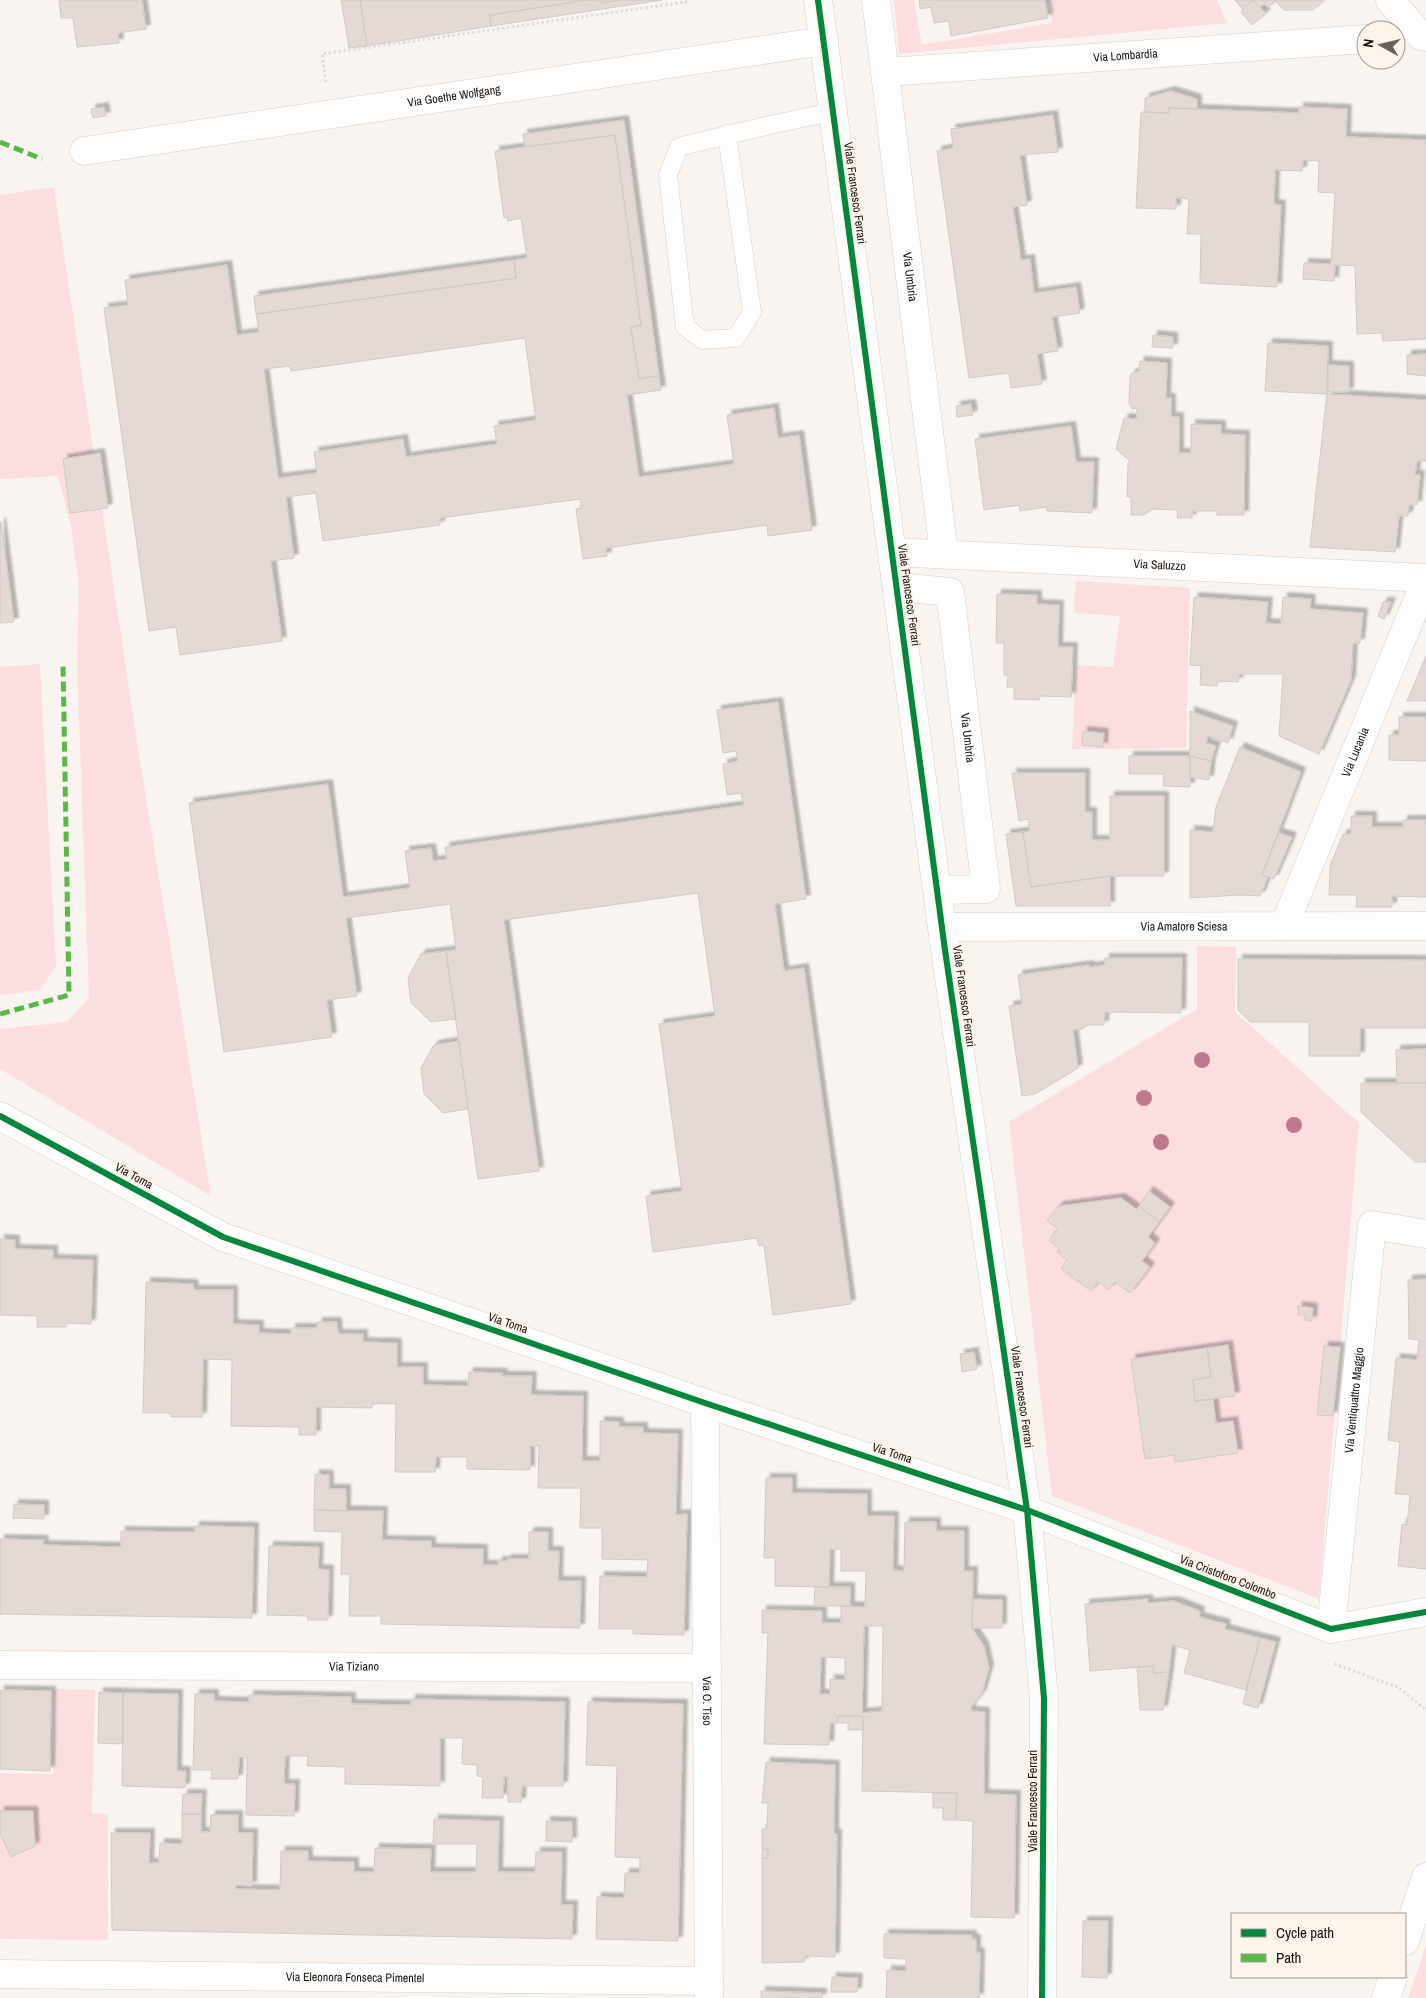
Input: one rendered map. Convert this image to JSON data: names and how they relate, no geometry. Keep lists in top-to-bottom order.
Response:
{
  "streets": {
    "street": [
      "Via Lombardia",
      "Via Goethe Wolfgang",
      "Viale Francesco Ferrari",
      "Via Umbria",
      "Via Saluzzo",
      "Via Lucania",
      "Via Amatore Sciesa",
      "Via Toma",
      "Via Ventiquattro Maggio",
      "Via Cristoforo Colombo",
      "Via Tiziano",
      "Via O. Tiso",
      "Via Eleonora Fonseca Pimentel"
    ]
  },
  "crossings": [
    ["Via Lombardia", "Via Umbria"],
    ["Via Goethe Wolfgang", "Viale Francesco Ferrari"],
    ["Viale Francesco Ferrari", "Via Umbria"],
    ["Viale Francesco Ferrari", "Via Saluzzo"],
    ["Viale Francesco Ferrari", "Via Amatore Sciesa"],
    ["Viale Francesco Ferrari", "Via Toma"],
    ["Viale Francesco Ferrari", "Via Cristoforo Colombo"],
    ["Via Umbria", "Via Saluzzo"],
    ["Via Saluzzo", "Via Lucania"],
    ["Via Lucania", "Via Amatore Sciesa"],
    ["Via Toma", "Via Cristoforo Colombo"],
    ["Via Toma", "Via O. Tiso"],
    ["Via Ventiquattro Maggio", "Via Cristoforo Colombo"],
    ["Via Tiziano", "Via O. Tiso"],
    ["Via O. Tiso", "Via Eleonora Fonseca Pimentel"]
  ],
  "legend": ["Cycle path", "Path"],
  "north": "left"
}
